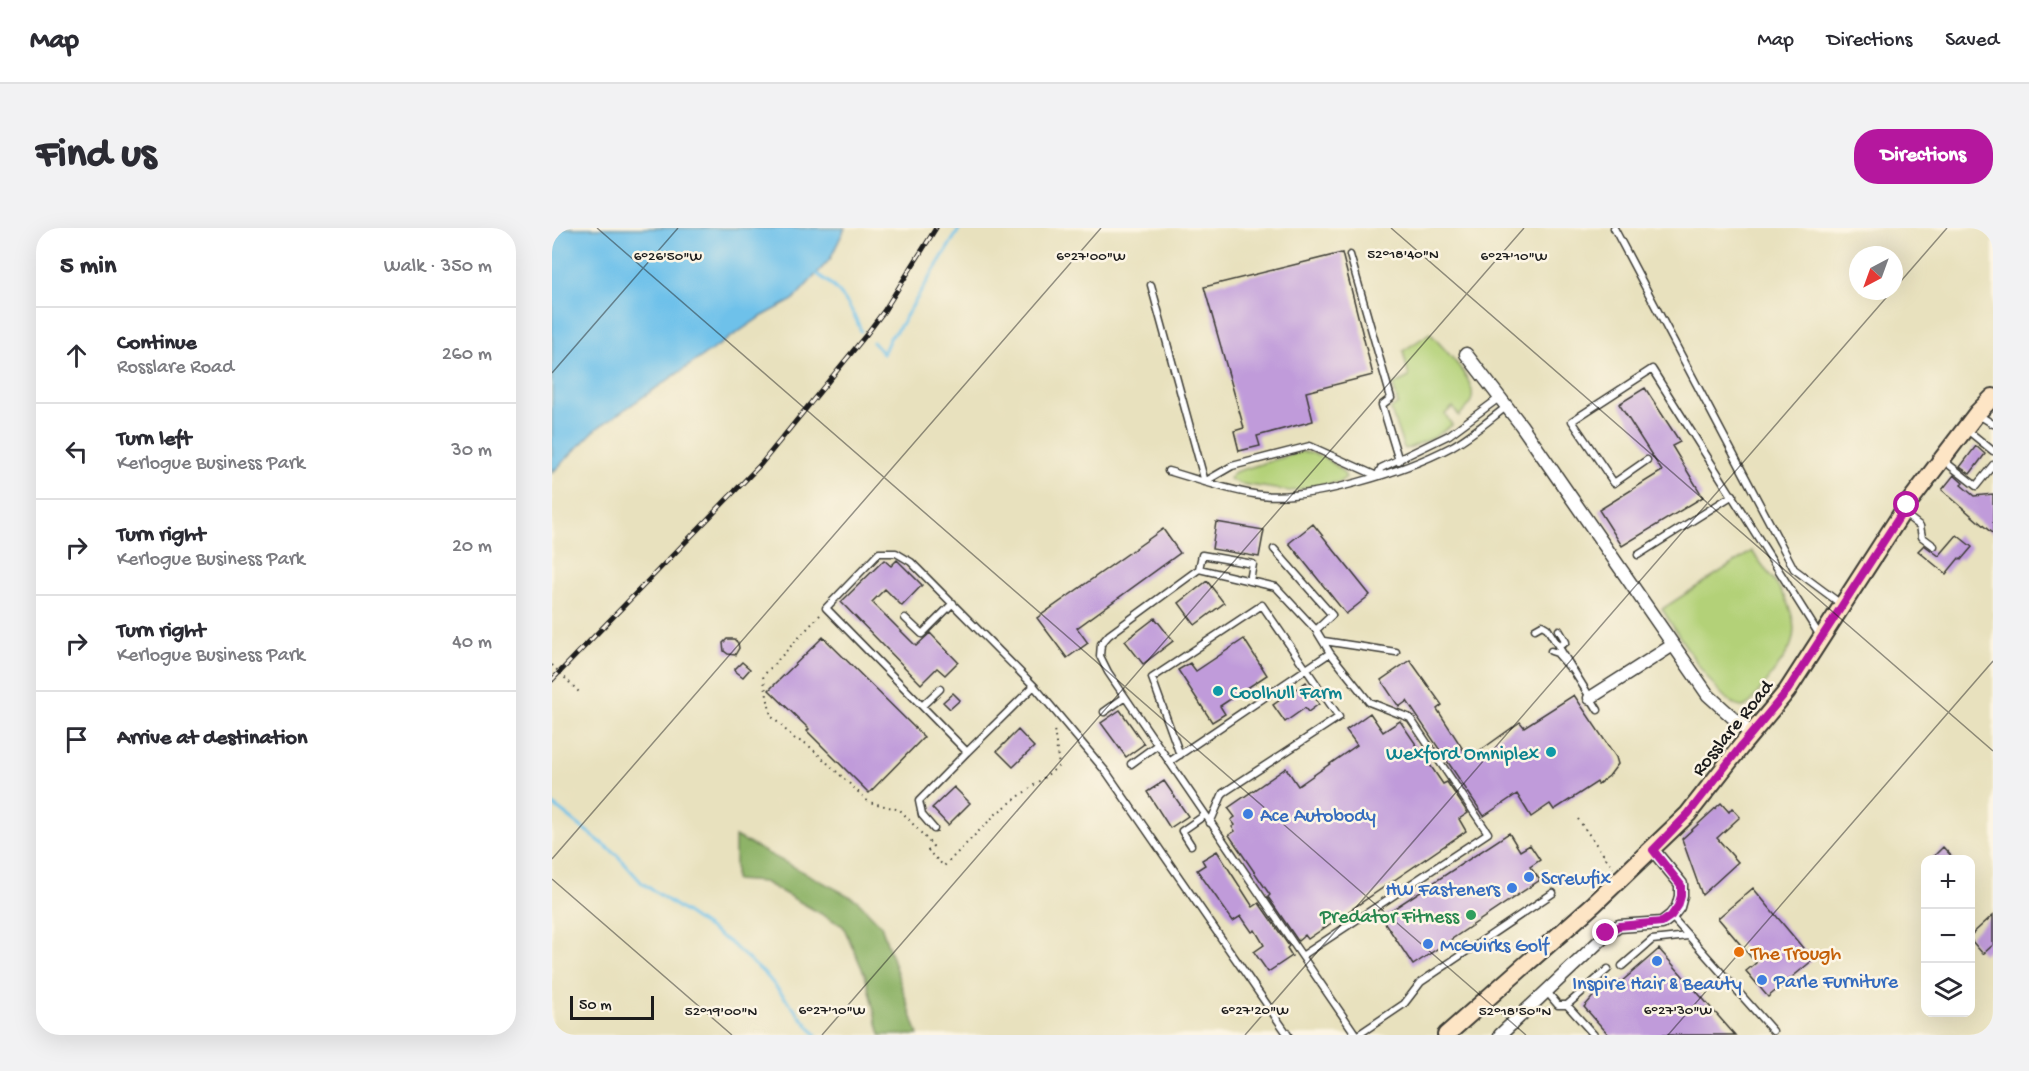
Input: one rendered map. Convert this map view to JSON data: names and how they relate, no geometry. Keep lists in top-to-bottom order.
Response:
{
  "streets": {
    "main road": ["Rosslare Road"]
  },
  "places": [
    "Coolhull Farm",
    "Wexford Omniplex",
    "Ace Autobody",
    "Screwfix",
    "HW Fasteners",
    "Predator Fitness",
    "McGuirks Golf",
    "The Trough",
    "Inspire Hair & Beauty",
    "Parle Furniture"
  ],
  "scale_bar": "50 m",
  "north": "bottom left",
  "page": {
    "header": "Map",
    "nav": ["Map", "Directions", "Saved"],
    "buttons": "Directions",
    "title": "Find us",
    "heading": ["5 min", "Walk · 350 m"],
    "list": [
      ["Continue", "Rosslare Road", "260 m"],
      ["Turn left", "Kerlogue Business Park", "30 m"],
      ["Turn right", "Kerlogue Business Park", "20 m"],
      ["Turn right", "Kerlogue Business Park", "40 m"],
      "Arrive at destination"
    ],
    "map_buttons": ["+", "−"],
    "scale": "50 m"
  },
  "coordinates": [
    "52°18'40\"N",
    "6°26'50\"W",
    "6°27'00\"W",
    "6°27'10\"W",
    "6°27'20\"W",
    "6°27'30\"W",
    "52°19'00\"N",
    "52°18'50\"N"
  ]
}
